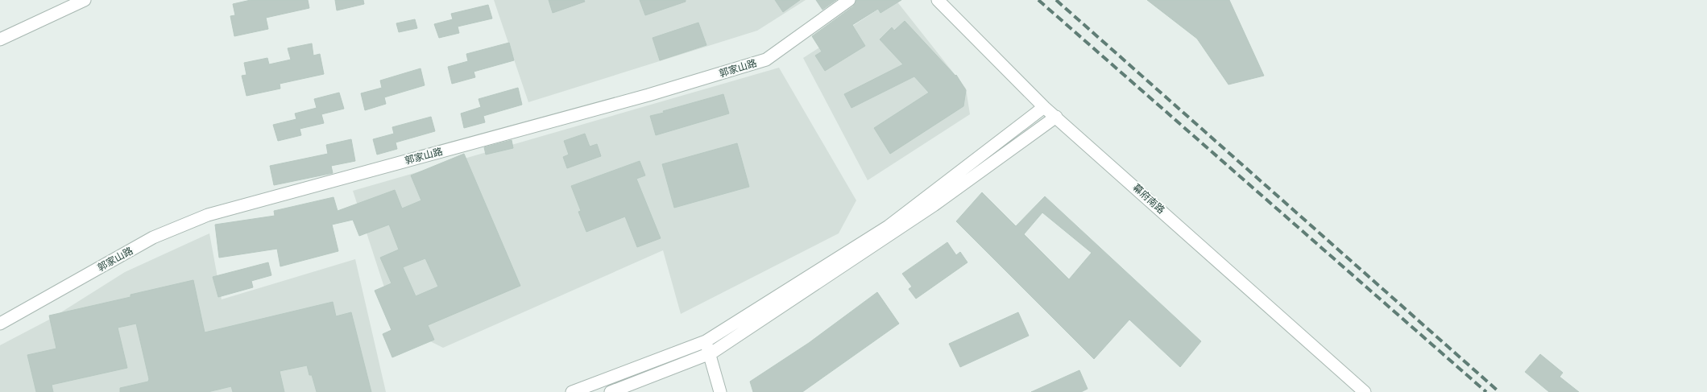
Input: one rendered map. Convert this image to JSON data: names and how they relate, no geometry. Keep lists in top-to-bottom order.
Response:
{
  "streets": {
    "street": ["郭家山路", "幕府南路"]
  }
}
